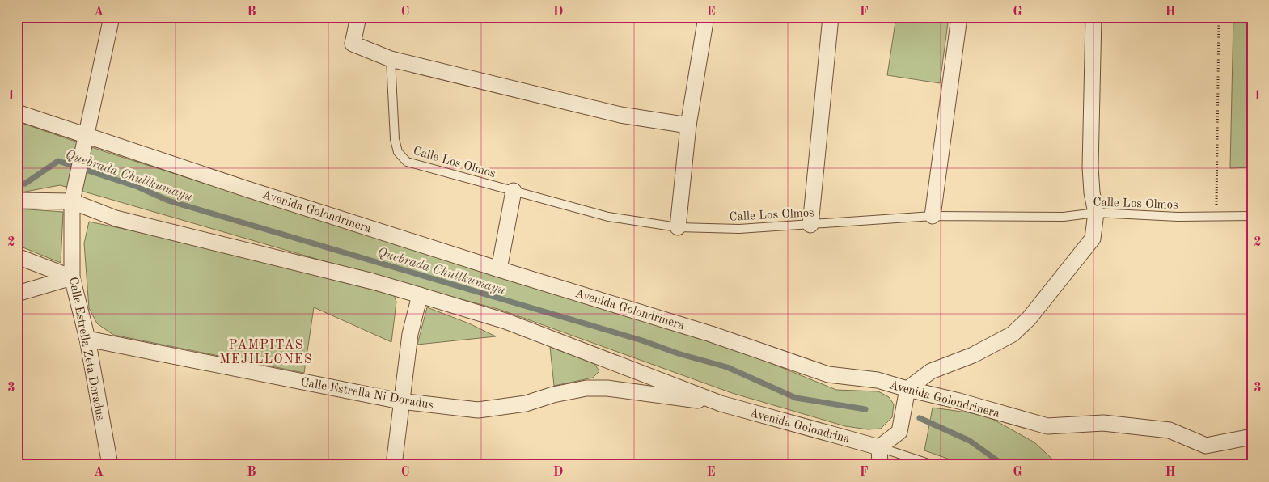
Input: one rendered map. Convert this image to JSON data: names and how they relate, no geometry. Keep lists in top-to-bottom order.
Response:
{
  "streets": {
    "street": [
      "Avenida Golondrinera",
      "Calle Estrella Zeta Doradus",
      "Calle Estrella Ni Doradus",
      "Avenida Golondrina"
    ],
    "lane": ["Calle Los Olmos"]
  },
  "crossings": [
    ["Avenida Golondrinera", "Calle Estrella Zeta Doradus"],
    ["Calle Estrella Zeta Doradus", "Calle Estrella Ni Doradus"],
    ["Calle Estrella Ni Doradus", "Avenida Golondrina"]
  ],
  "districts": ["PAMPITAS MEJILLONES"],
  "water": ["Quebrada Chullkumayu"],
  "grid": {
    "columns": [
      "A",
      "B",
      "C",
      "D",
      "E",
      "F",
      "G",
      "H"
    ],
    "rows": ["1", "2", "3"]
  }
}
